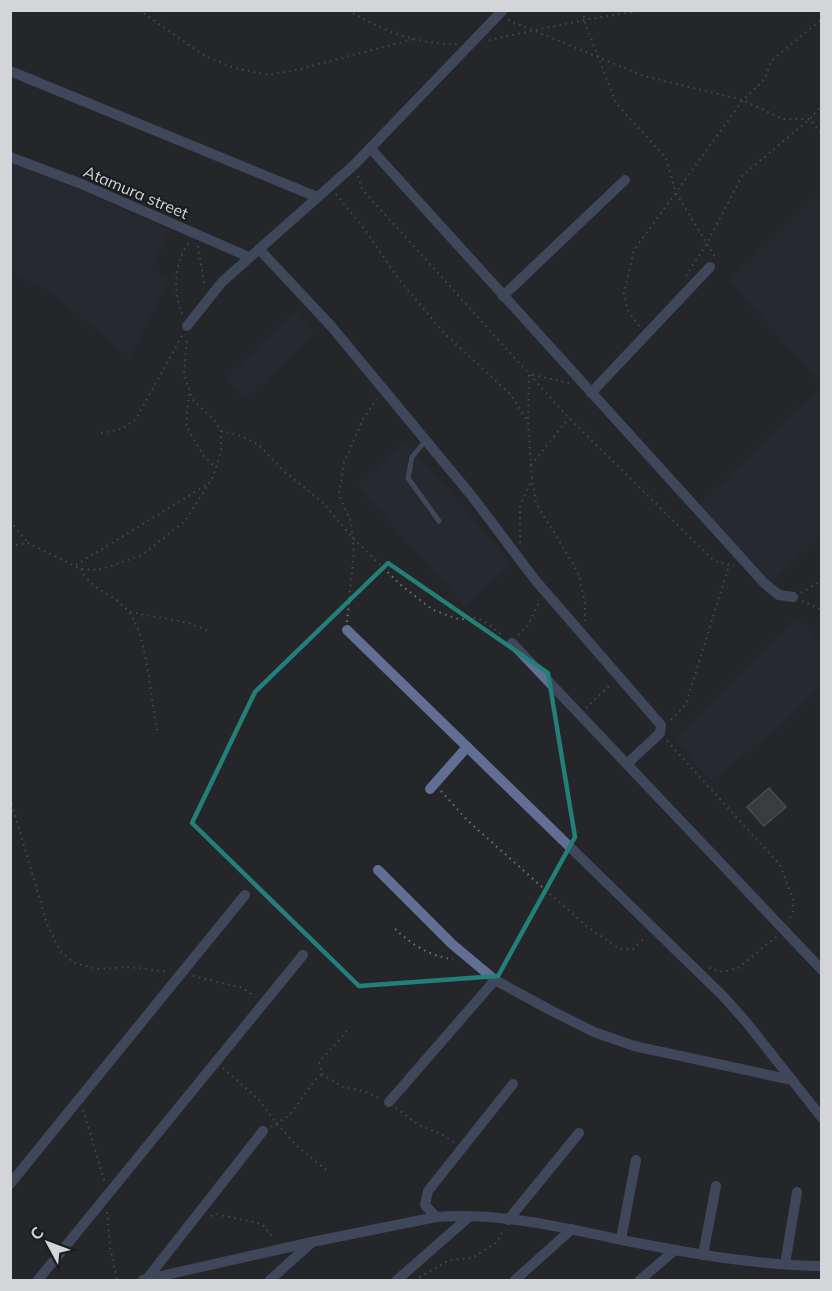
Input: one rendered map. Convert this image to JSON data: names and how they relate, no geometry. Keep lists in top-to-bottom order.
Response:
{
  "streets": {
    "street": ["Atamura street"]
  },
  "north": "top left"
}
